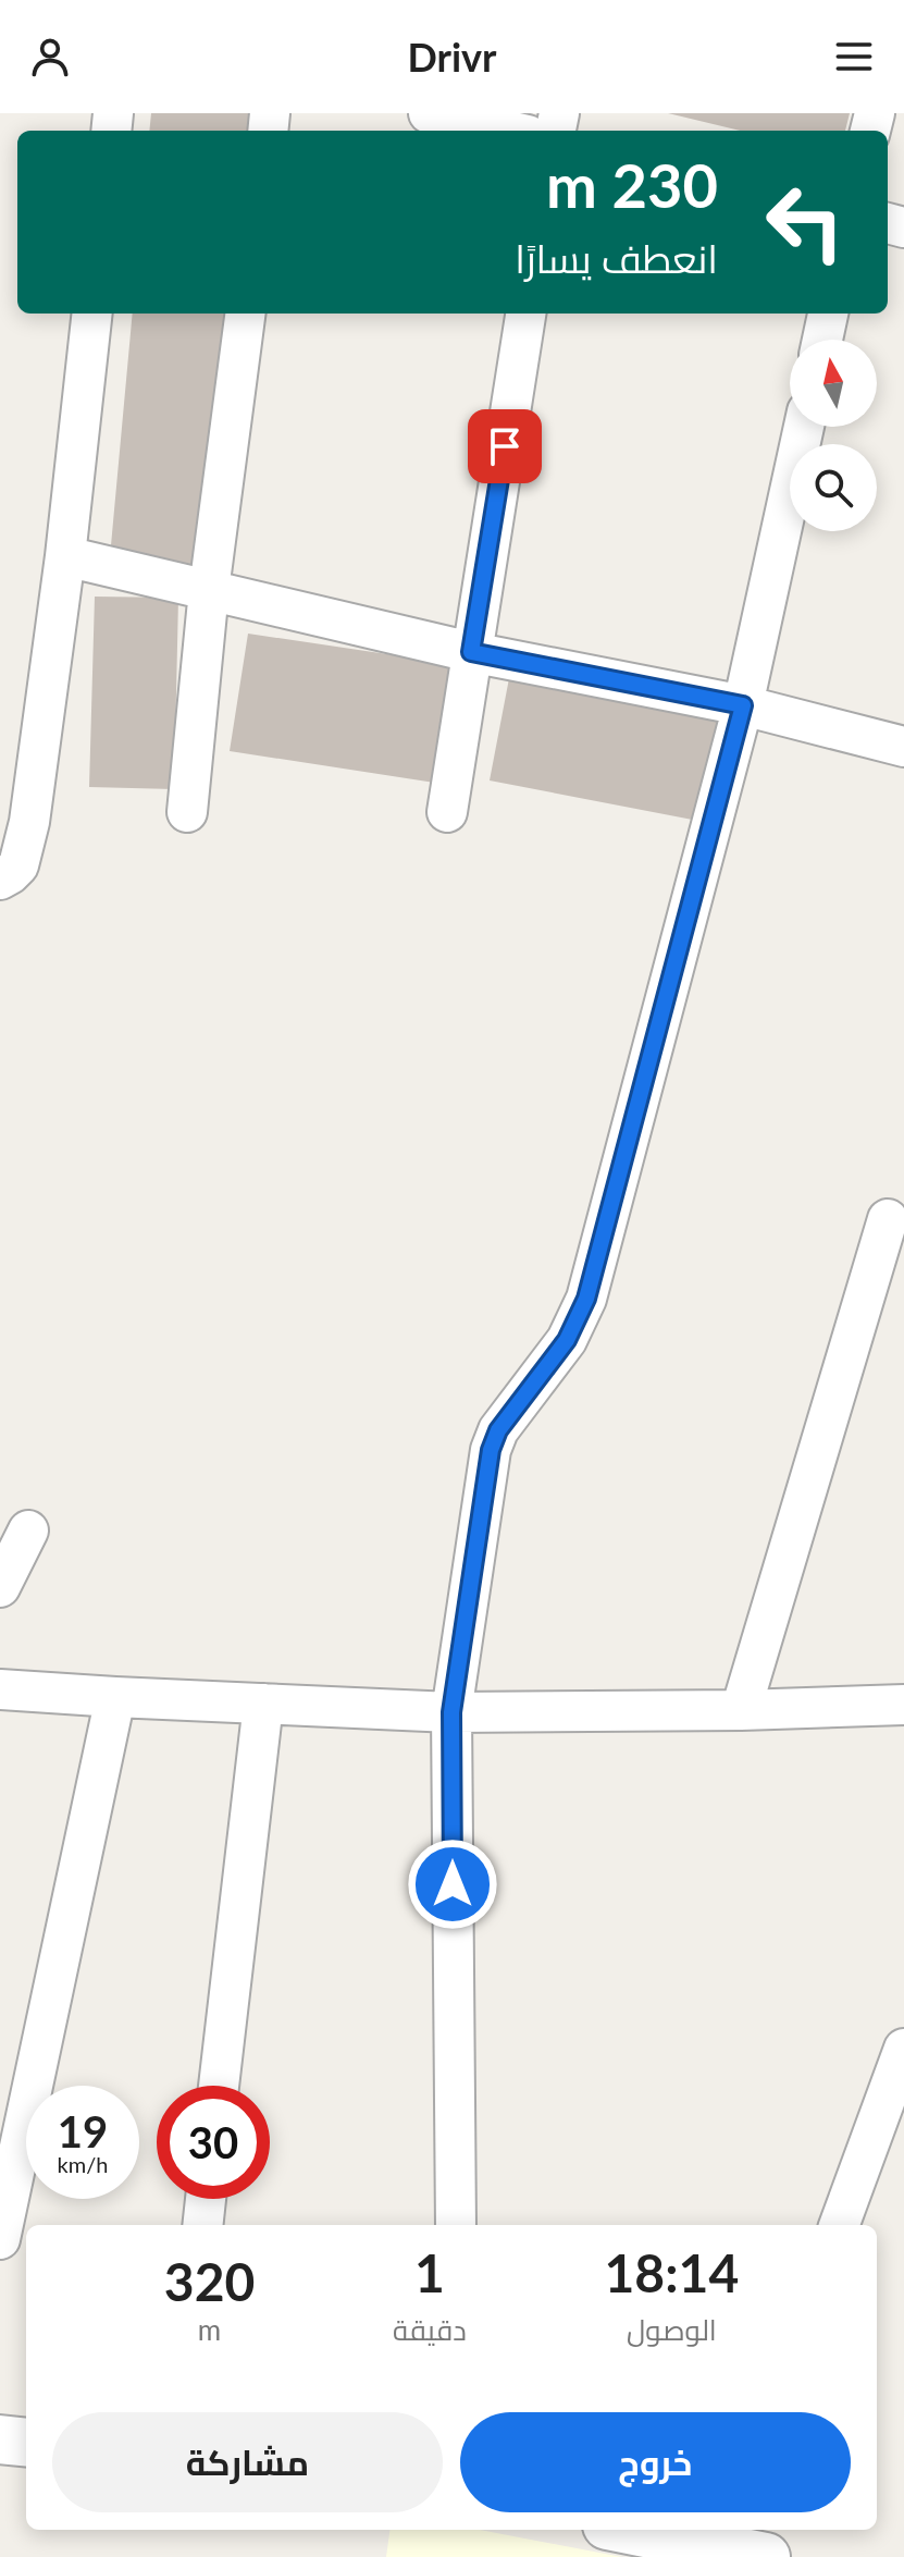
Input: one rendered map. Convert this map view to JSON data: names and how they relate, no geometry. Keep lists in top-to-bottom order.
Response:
{
  "north": "top",
  "page": {
    "header": "Drivr",
    "turn": ["230 m", "انعطف يسارًا"],
    "speed": "19 km/h",
    "limit": "30",
    "eta": [
      "18:14",
      "الوصول",
      "1",
      "دقيقة",
      "320",
      "m"
    ],
    "buttons": ["خروج", "مشاركة"]
  }
}
